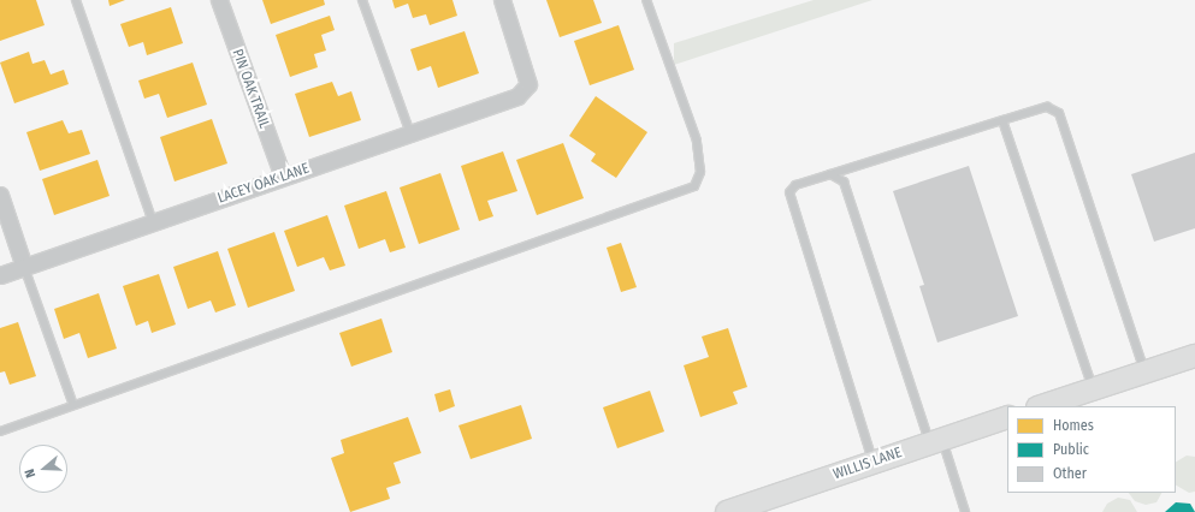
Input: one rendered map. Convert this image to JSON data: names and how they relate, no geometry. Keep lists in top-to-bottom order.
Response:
{
  "streets": {
    "street": ["PIN OAK TRAIL", "LACEY OAK LANE", "WILLIS LANE"]
  },
  "crossings": [
    ["PIN OAK TRAIL", "LACEY OAK LANE"]
  ],
  "legend": ["Homes", "Public", "Other"],
  "north": "left"
}
